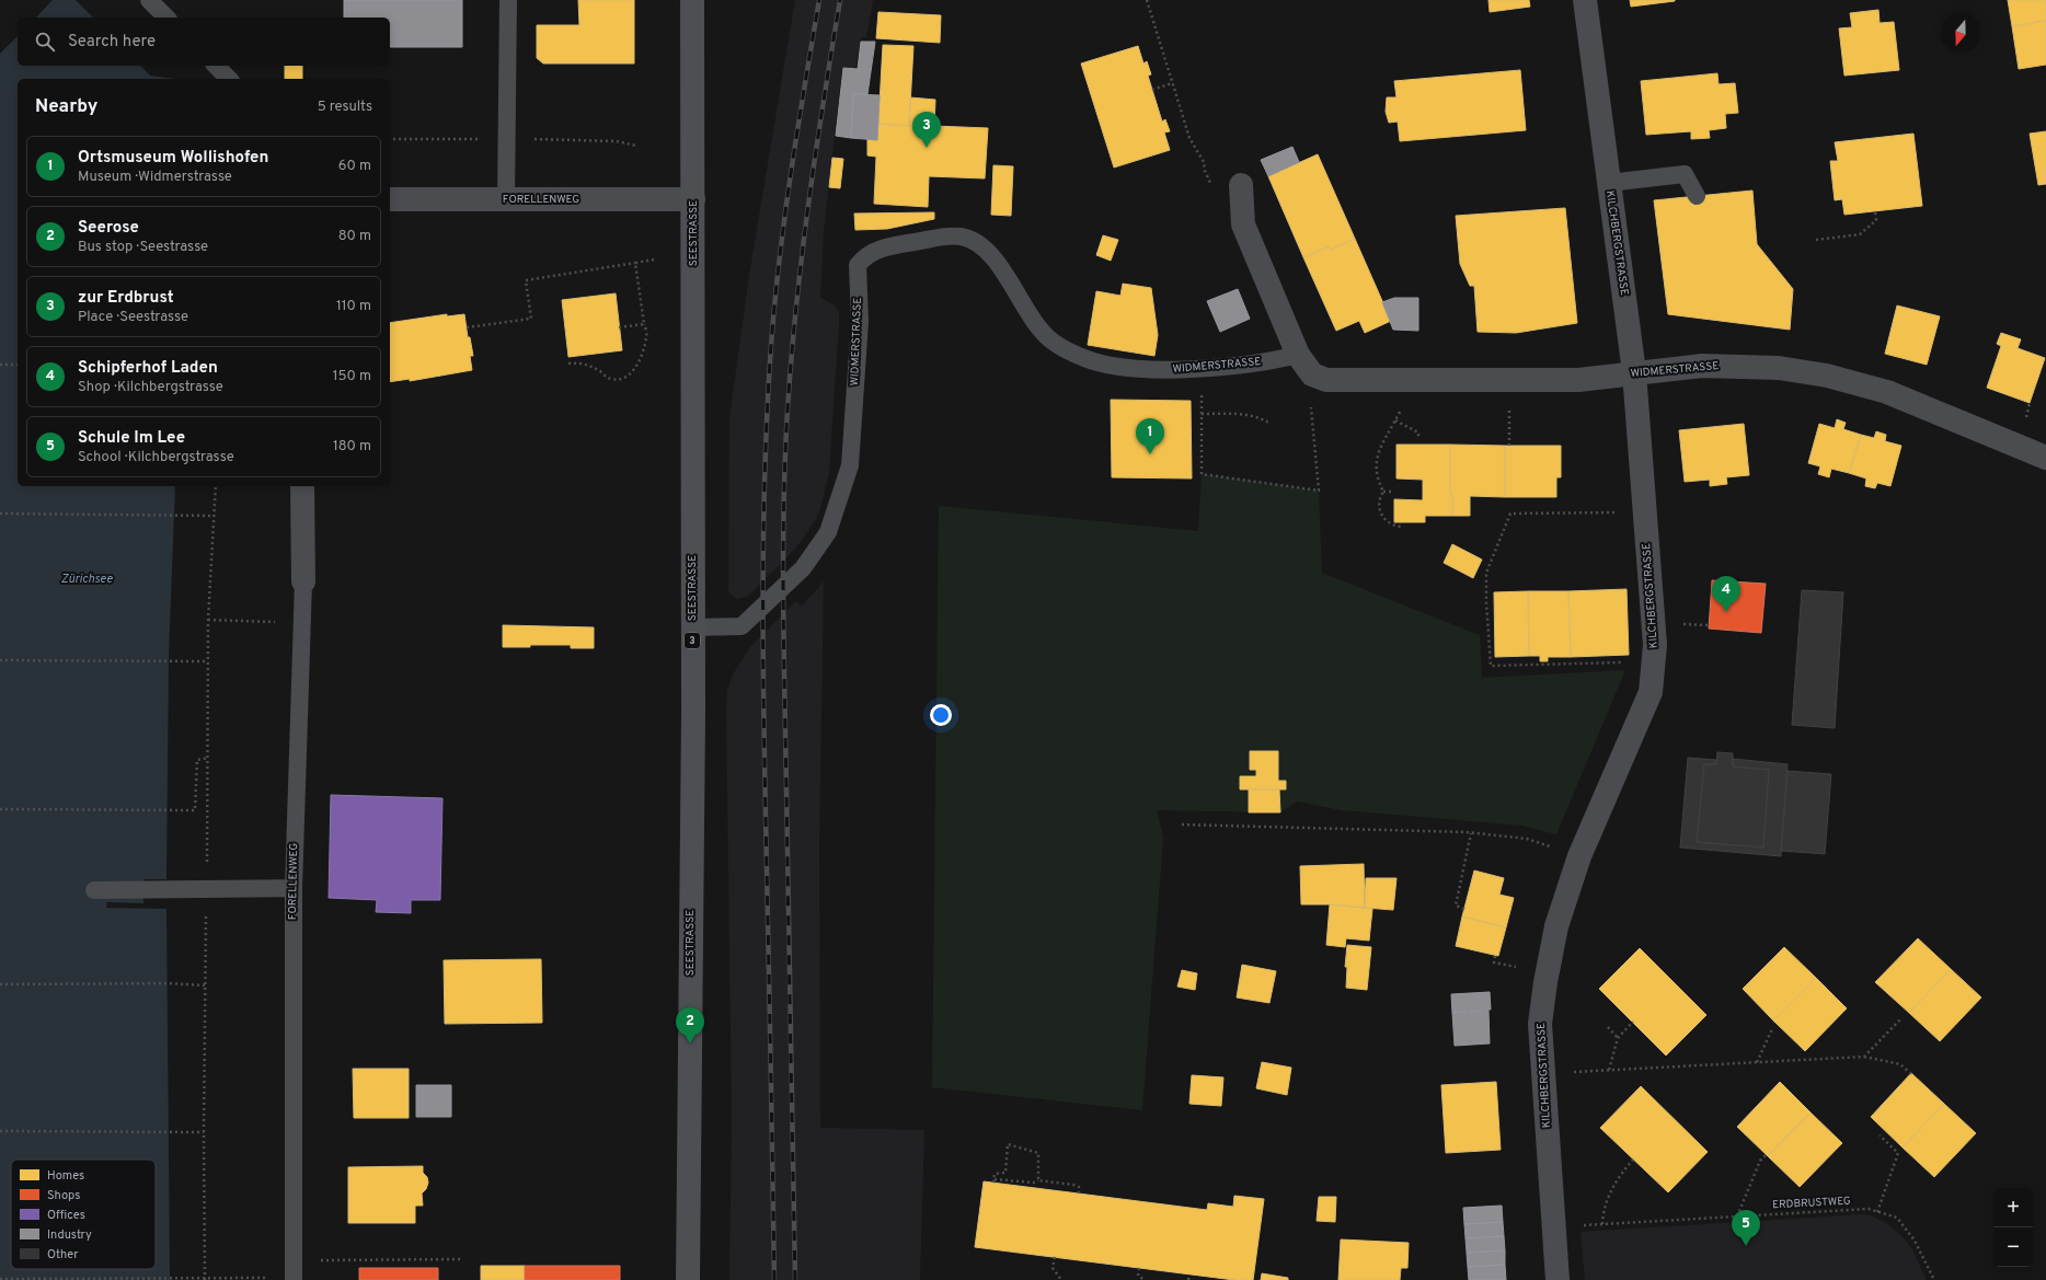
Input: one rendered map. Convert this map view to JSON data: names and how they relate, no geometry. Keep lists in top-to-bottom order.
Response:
{
  "streets": {
    "main road": ["SEESTRASSE", "3"],
    "street": ["FORELLENWEG", "KILCHBERGSTRASSE", "WIDMERSTRASSE"],
    "path": ["ERDBRUSTWEG"]
  },
  "crossings": [
    ["FORELLENWEG", "SEESTRASSE"],
    ["SEESTRASSE", "WIDMERSTRASSE"],
    ["KILCHBERGSTRASSE", "WIDMERSTRASSE"]
  ],
  "water": ["Zürichsee"],
  "legend": [
    "Homes",
    "Shops",
    "Offices",
    "Industry",
    "Other"
  ],
  "north": "bottom",
  "page": {
    "search": "Search here",
    "heading": ["Nearby", "5 results"],
    "pins": [
      "3",
      "1",
      "4",
      "2",
      "5"
    ],
    "list": [
      {
        "mark": "1",
        "name": "Ortsmuseum Wollishofen",
        "note": "Museum · Widmerstrasse",
        "value": "60 m"
      },
      {
        "mark": "2",
        "name": "Seerose",
        "note": "Bus stop · Seestrasse",
        "value": "80 m"
      },
      {
        "mark": "3",
        "name": "zur Erdbrust",
        "note": "Place · Seestrasse",
        "value": "110 m"
      },
      {
        "mark": "4",
        "name": "Schipferhof Laden",
        "note": "Shop · Kilchbergstrasse",
        "value": "150 m"
      },
      {
        "mark": "5",
        "name": "Schule Im Lee",
        "note": "School · Kilchbergstrasse",
        "value": "180 m"
      }
    ],
    "map_buttons": ["+", "−"]
  }
}
